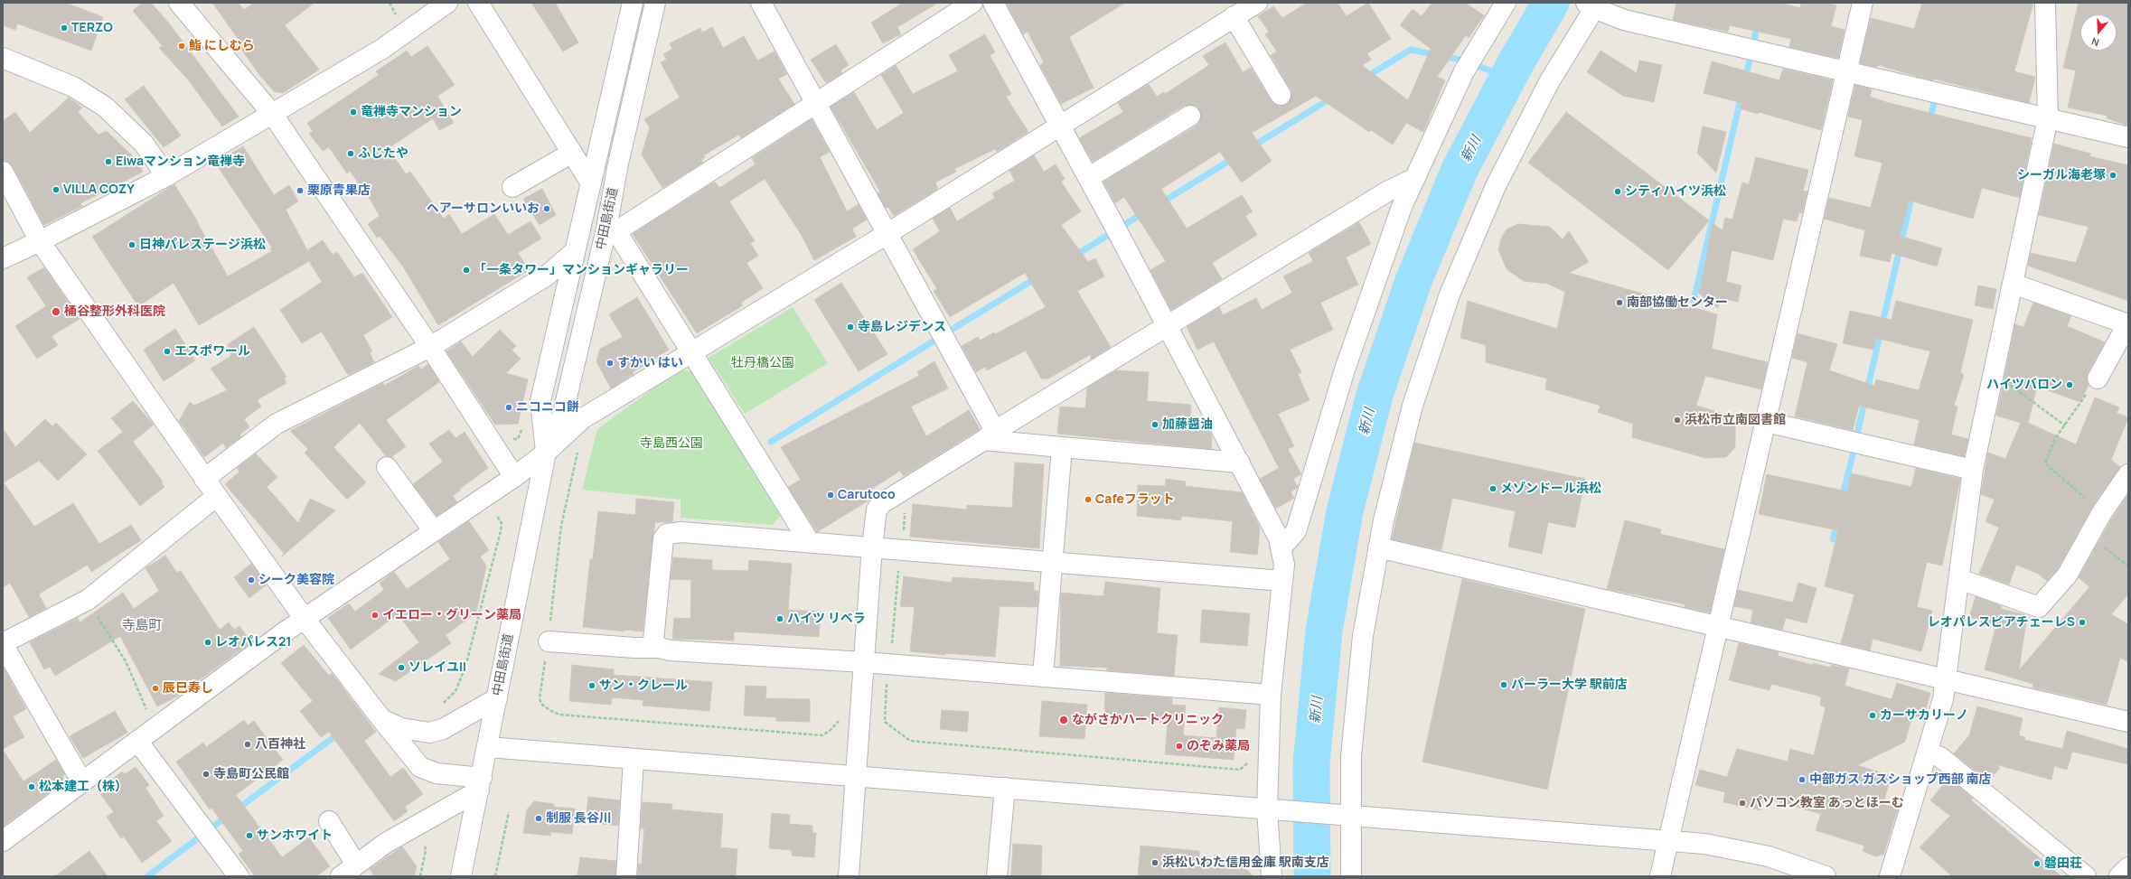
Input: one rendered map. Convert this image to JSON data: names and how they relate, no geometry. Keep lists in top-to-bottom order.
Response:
{
  "streets": {
    "street": ["中田島街道"]
  },
  "districts": ["寺島町"],
  "water": ["新川"],
  "parks": ["牡丹橋公園", "寺島西公園"],
  "places": [
    "TERZO",
    "鮨 にしむら",
    "竜禅寺マンション",
    "ふじたや",
    "Eiwaマンション竜禅寺",
    "シーガル海老塚",
    "VILLA COZY",
    "栗原青果店",
    "シティハイツ浜松",
    "ヘアーサロンいいお",
    "日神パレステージ浜松",
    "「一条タワー」マンションギャラリー",
    "南部協働センター",
    "桶谷整形外科医院",
    "寺島レジデンス",
    "エスポワール",
    "すかい はい",
    "ハイツバロン",
    "ニコニコ餅",
    "浜松市立南図書館",
    "加藤醤油",
    "メゾンドール浜松",
    "Carutoco",
    "Cafeフラット",
    "シーク美容院",
    "イエロー・グリーン薬局",
    "ハイツ リベラ",
    "レオパレスピアチェーレS",
    "レオパレス21",
    "ソレイユII",
    "パーラー大学 駅前店",
    "サン・クレール",
    "辰巳寿し",
    "カーサカリーノ",
    "ながさかハートクリニック",
    "八百神社",
    "のぞみ薬局",
    "寺島町公民館",
    "中部ガス ガスショップ西部 南店",
    "松本建工（株）",
    "パソコン教室 あっとほーむ",
    "制服 長谷川",
    "サンホワイト",
    "浜松いわた信用金庫 駅南支店",
    "磐田荘"
  ],
  "north": "bottom"
}
